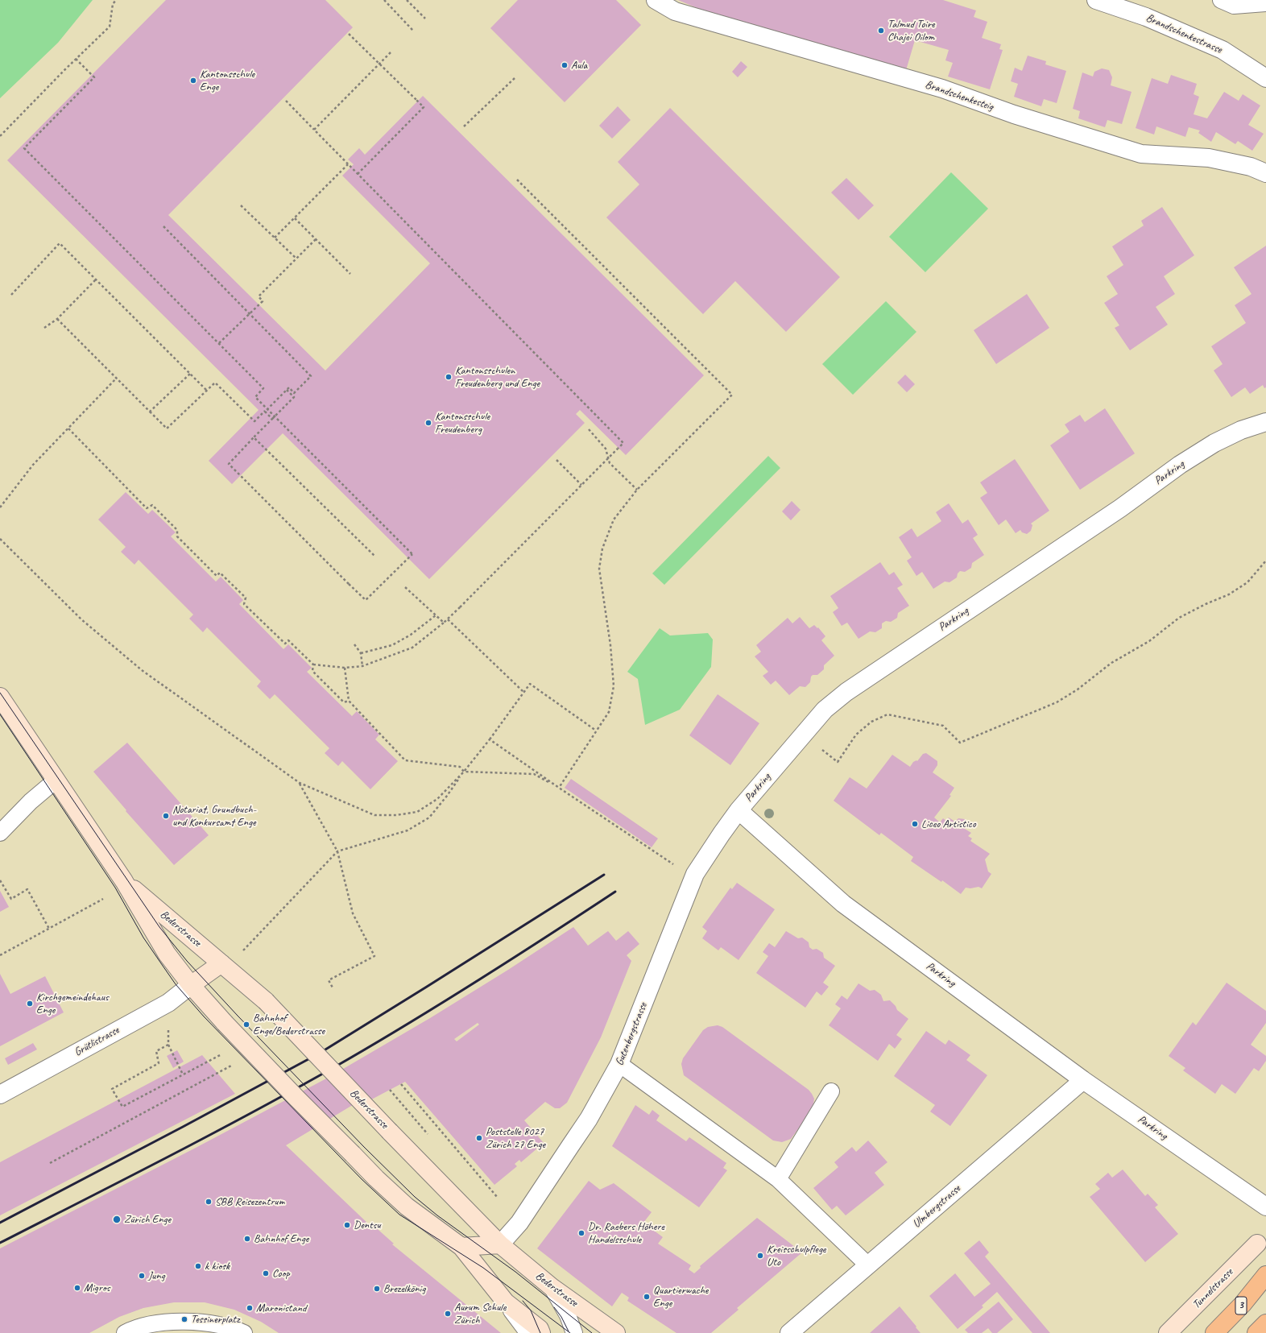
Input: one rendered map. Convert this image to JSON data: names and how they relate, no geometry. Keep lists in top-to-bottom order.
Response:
{
  "streets": {
    "main road": ["Bederstrasse", "Tunnelstrasse", "3"],
    "street": [
      "Brandschenkestrasse",
      "Brandschenkesteig",
      "Parkring",
      "Gutenbergstrasse",
      "Grütlistrasse",
      "Ulmbergstrasse"
    ]
  },
  "crossings": [
    ["Parkring", "Gutenbergstrasse"],
    ["Parkring", "Ulmbergstrasse"],
    ["Bederstrasse", "Gutenbergstrasse"],
    ["Bederstrasse", "Grütlistrasse"]
  ],
  "places": [
    "Talmud Toire Chajei Oilom",
    "Aula",
    "Kantonsschule Enge",
    "Kantonsschulen Freudenberg und Enge",
    "Kantonsschule Freudenberg",
    "Notariat, Grundbuch- und Konkursamt Enge",
    "Liceo Artistico",
    "Kirchgemeindehaus Enge",
    "Bahnhof Enge/Bederstrasse",
    "Poststelle 8027 Zürich 27 Enge",
    "SBB Reisezentrum",
    "Zürich Enge",
    "Dentsu",
    "Dr. Raebers Höhere Handelsschule",
    "Bahnhof Enge",
    "Kreisschulpflege Uto",
    "k kiosk",
    "Coop",
    "Jung",
    "Migros",
    "Brezelkönig",
    "Quartierwache Enge",
    "Maronistand",
    "Aurum Schule Zürich",
    "Tessinerplatz"
  ]
}
